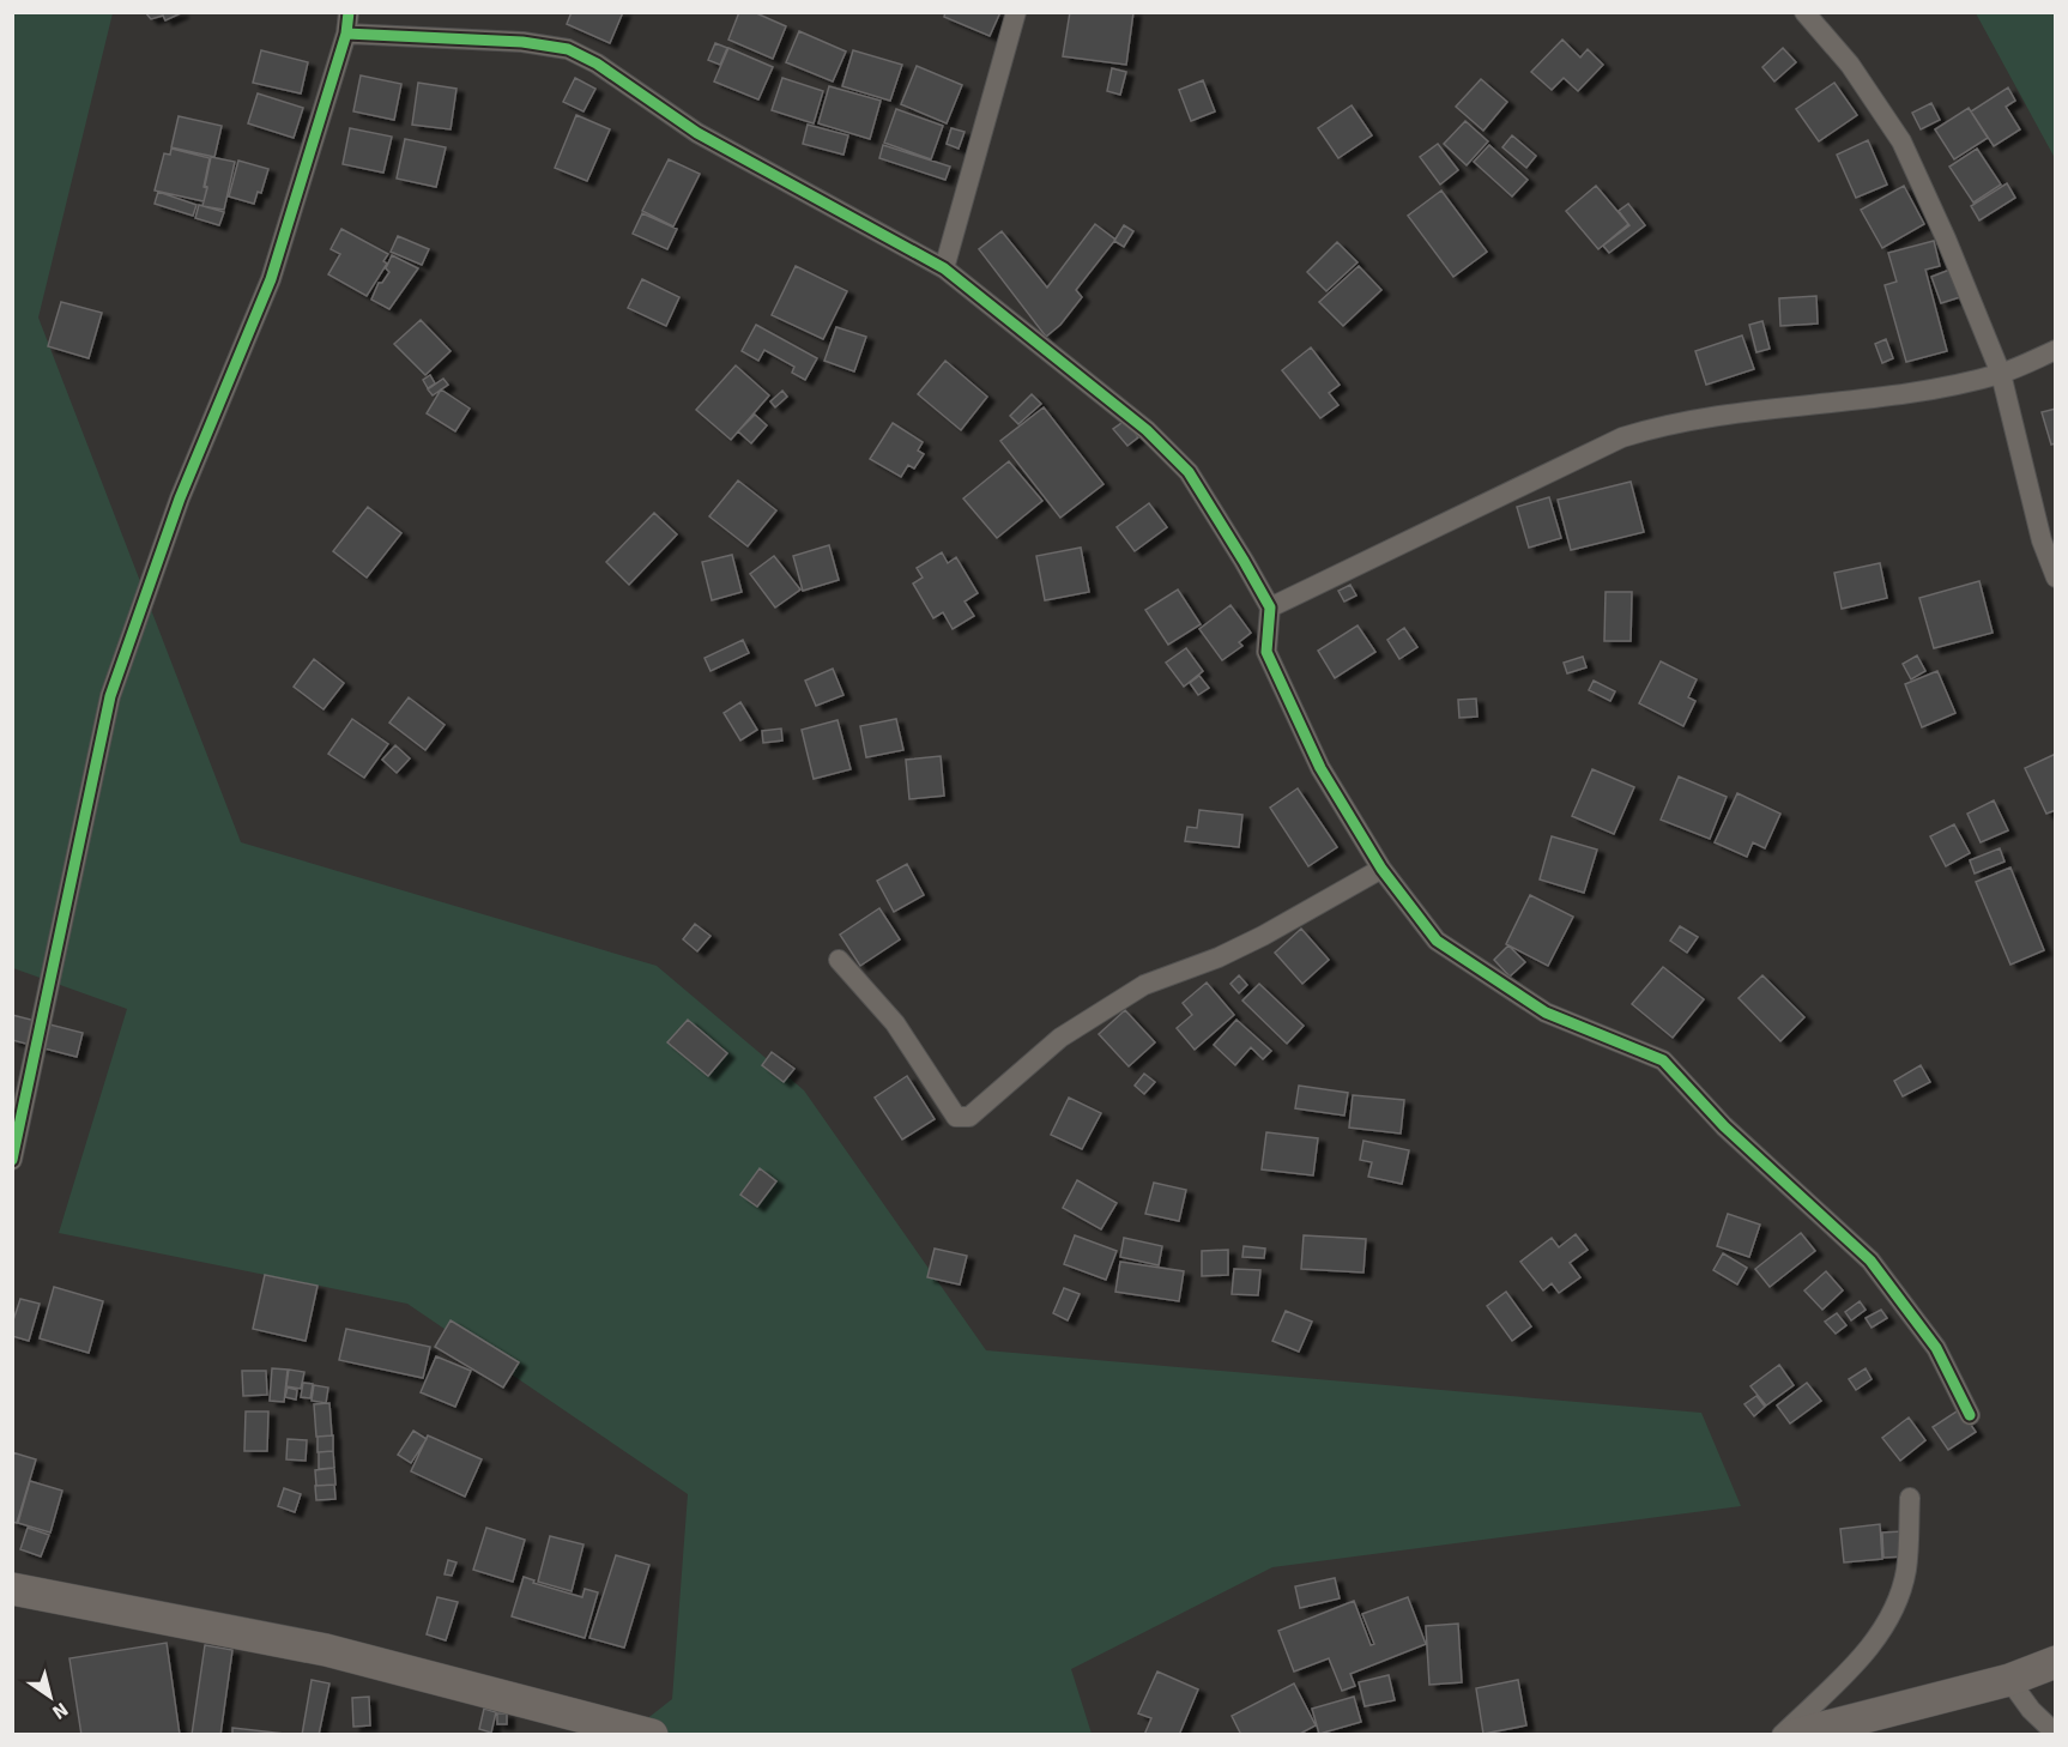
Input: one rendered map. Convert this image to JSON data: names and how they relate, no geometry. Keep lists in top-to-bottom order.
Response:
{
  "north": "bottom right"
}
